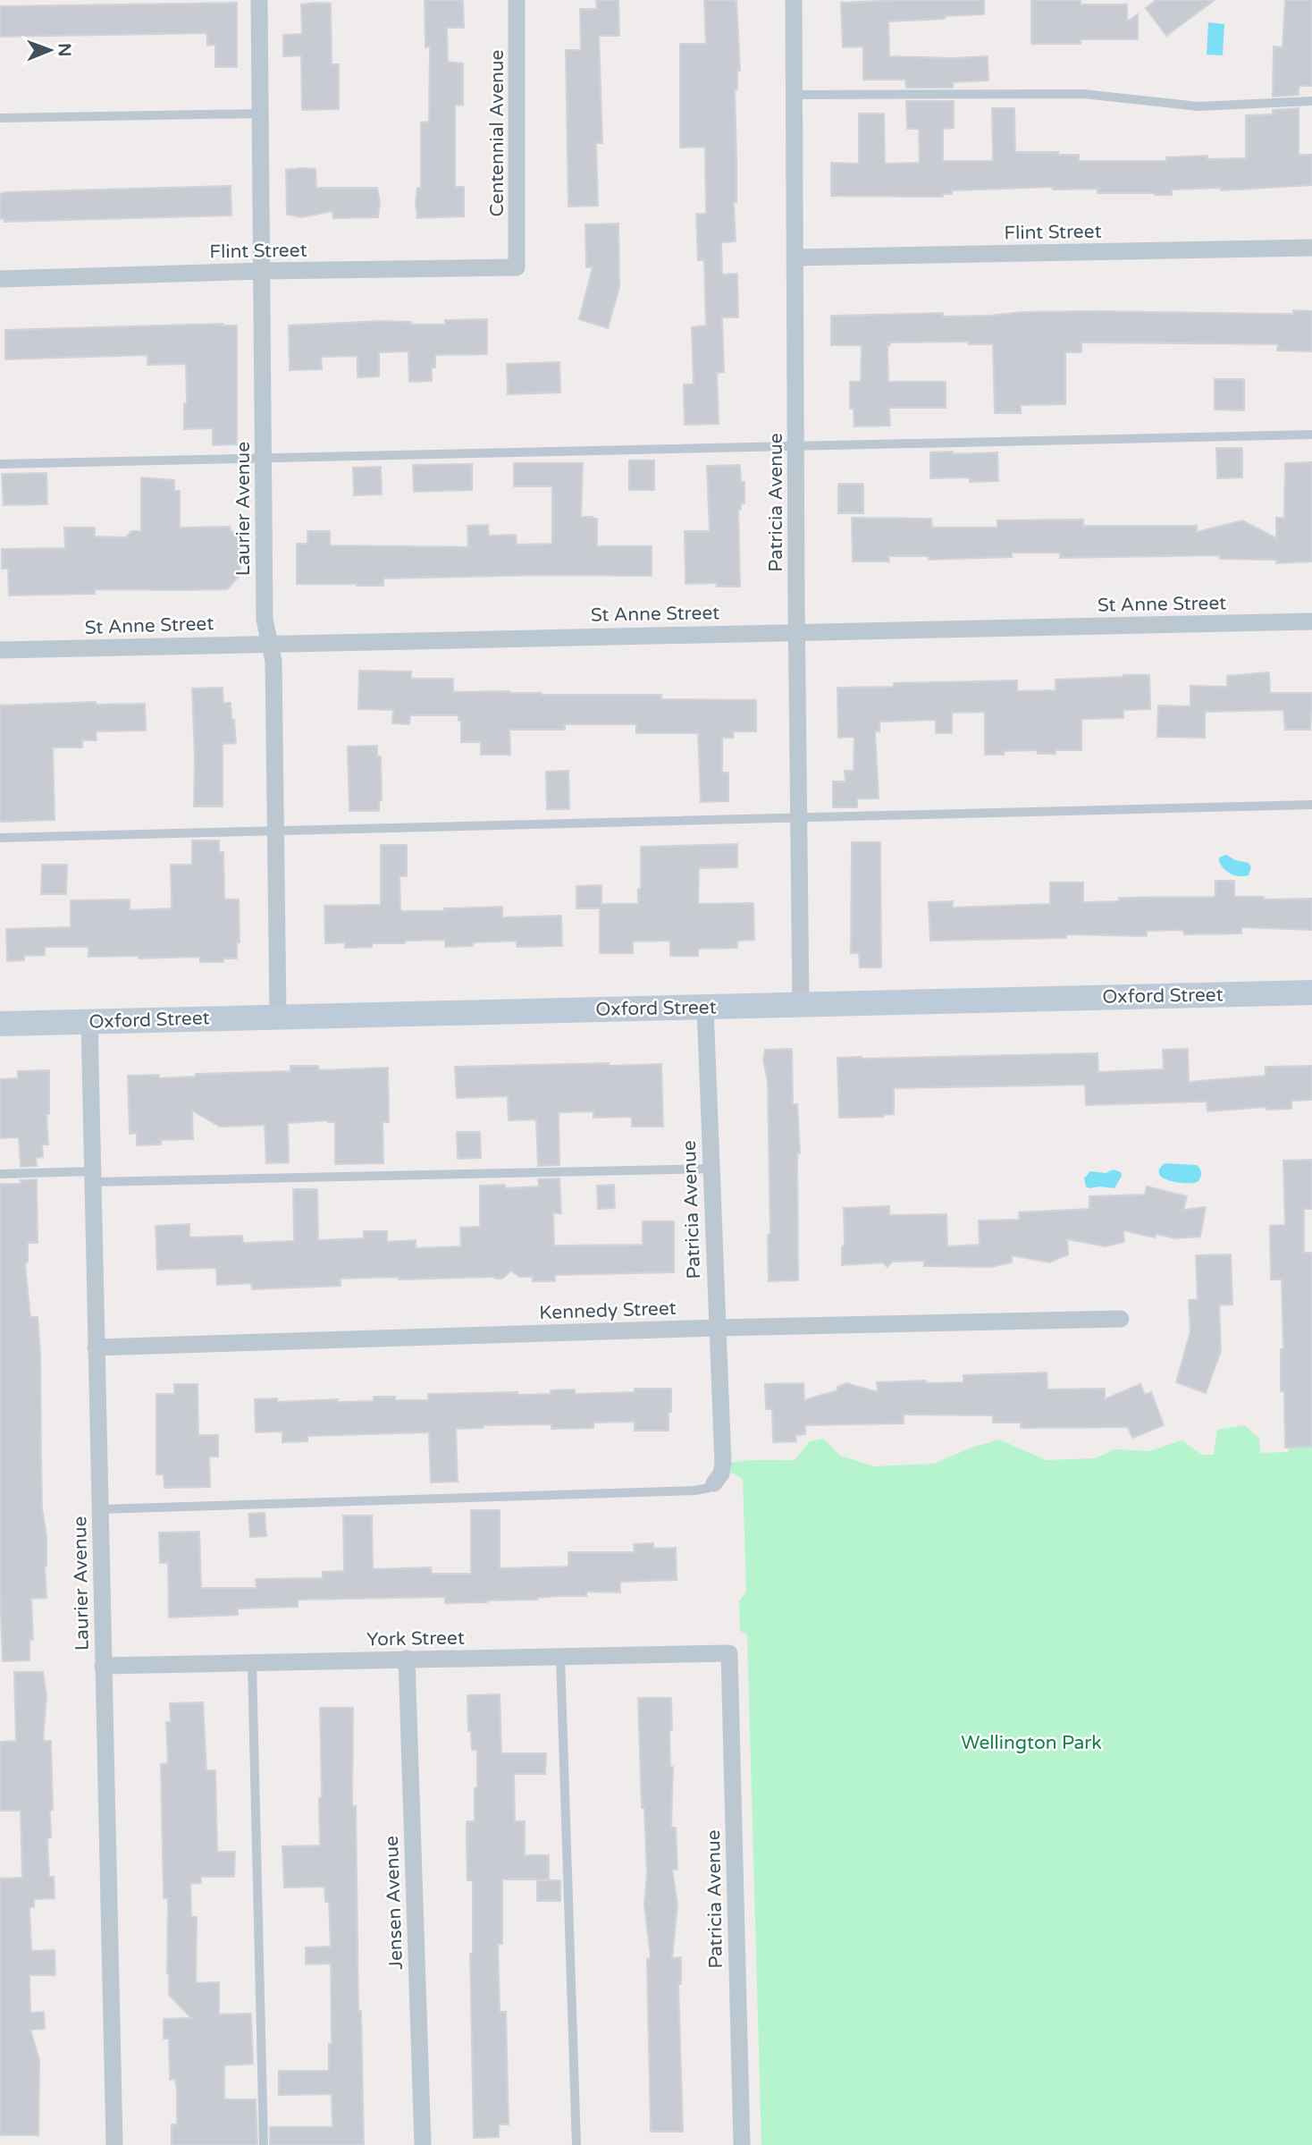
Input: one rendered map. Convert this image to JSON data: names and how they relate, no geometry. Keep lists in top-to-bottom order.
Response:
{
  "streets": {
    "main road": ["Oxford Street"],
    "street": [
      "Centennial Avenue",
      "Flint Street",
      "Patricia Avenue",
      "Laurier Avenue",
      "St Anne Street",
      "Kennedy Street",
      "York Street",
      "Jensen Avenue"
    ]
  },
  "crossings": [
    ["Centennial Avenue", "Flint Street"],
    ["Flint Street", "Patricia Avenue"],
    ["Flint Street", "Laurier Avenue"],
    ["Patricia Avenue", "St Anne Street"],
    ["Patricia Avenue", "Oxford Street"],
    ["Patricia Avenue", "Kennedy Street"],
    ["Patricia Avenue", "York Street"],
    ["Laurier Avenue", "St Anne Street"],
    ["Laurier Avenue", "Oxford Street"],
    ["Laurier Avenue", "Kennedy Street"],
    ["Laurier Avenue", "York Street"],
    ["York Street", "Jensen Avenue"]
  ],
  "parks": ["Wellington Park"],
  "north": "right"
}
